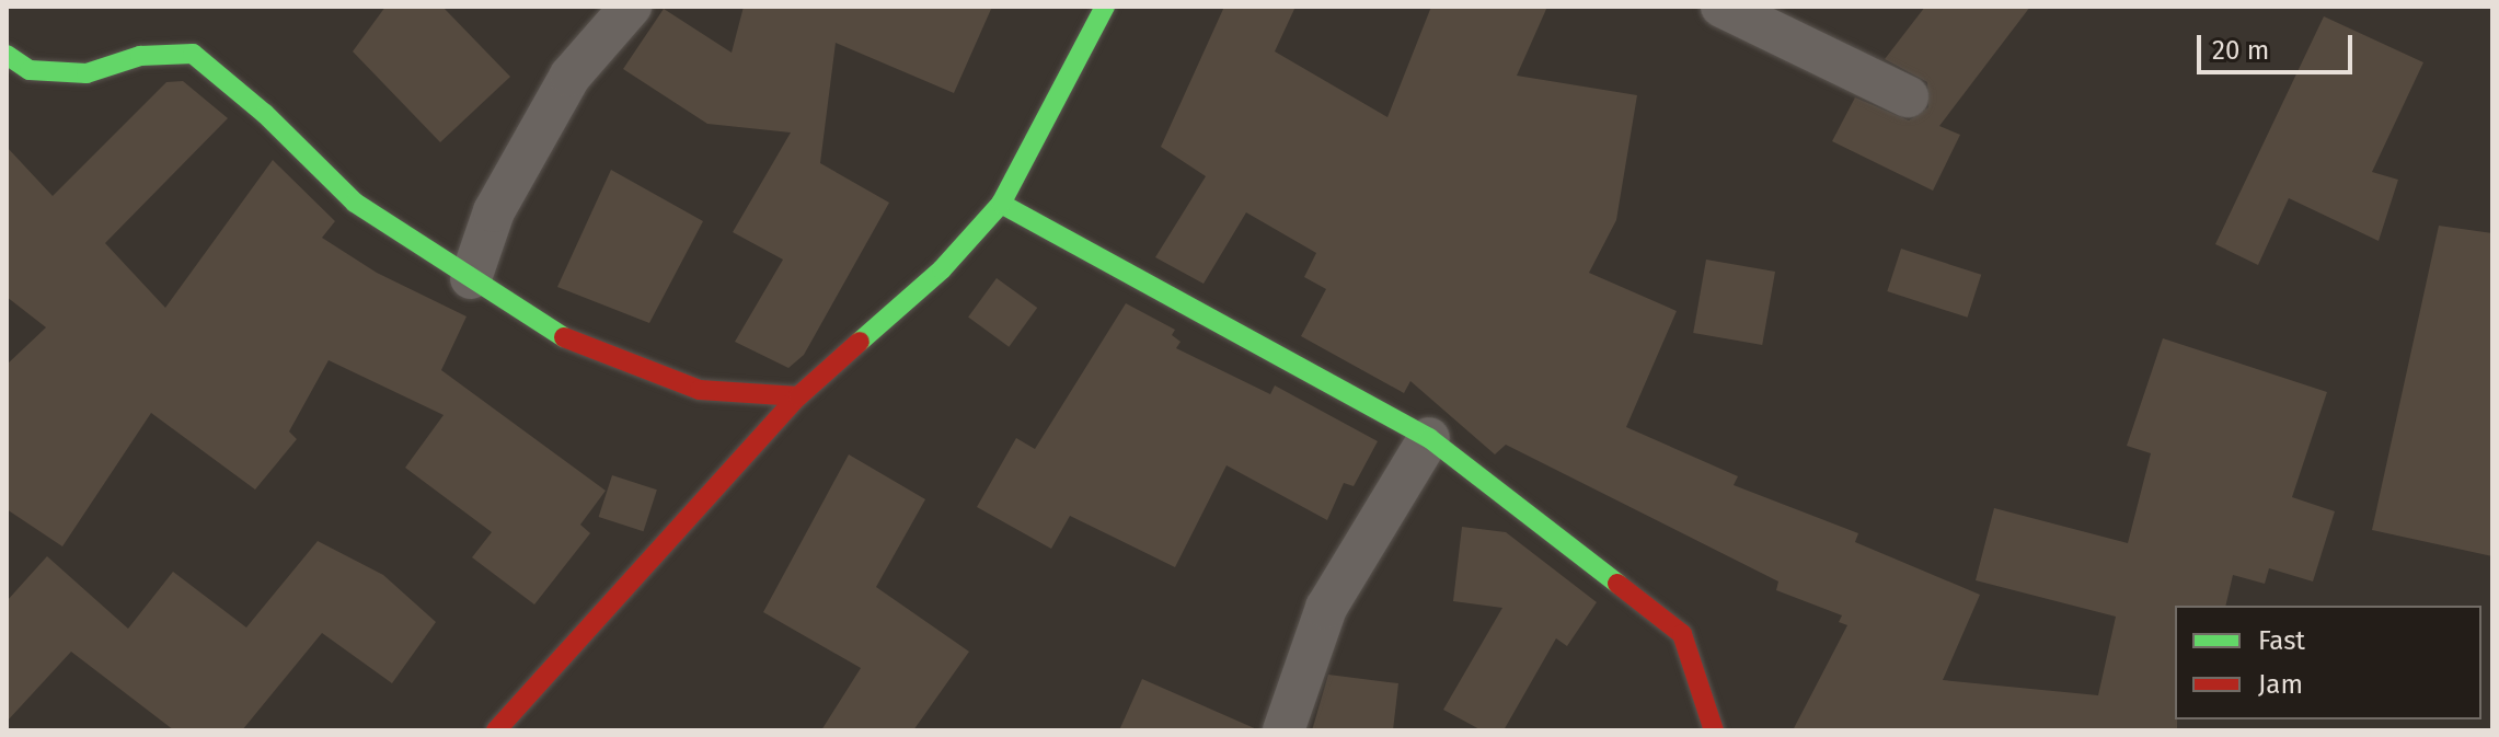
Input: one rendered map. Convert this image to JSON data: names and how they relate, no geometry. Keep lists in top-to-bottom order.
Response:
{
  "legend": ["Fast", "Jam"],
  "scale_bar": "20 m"
}
